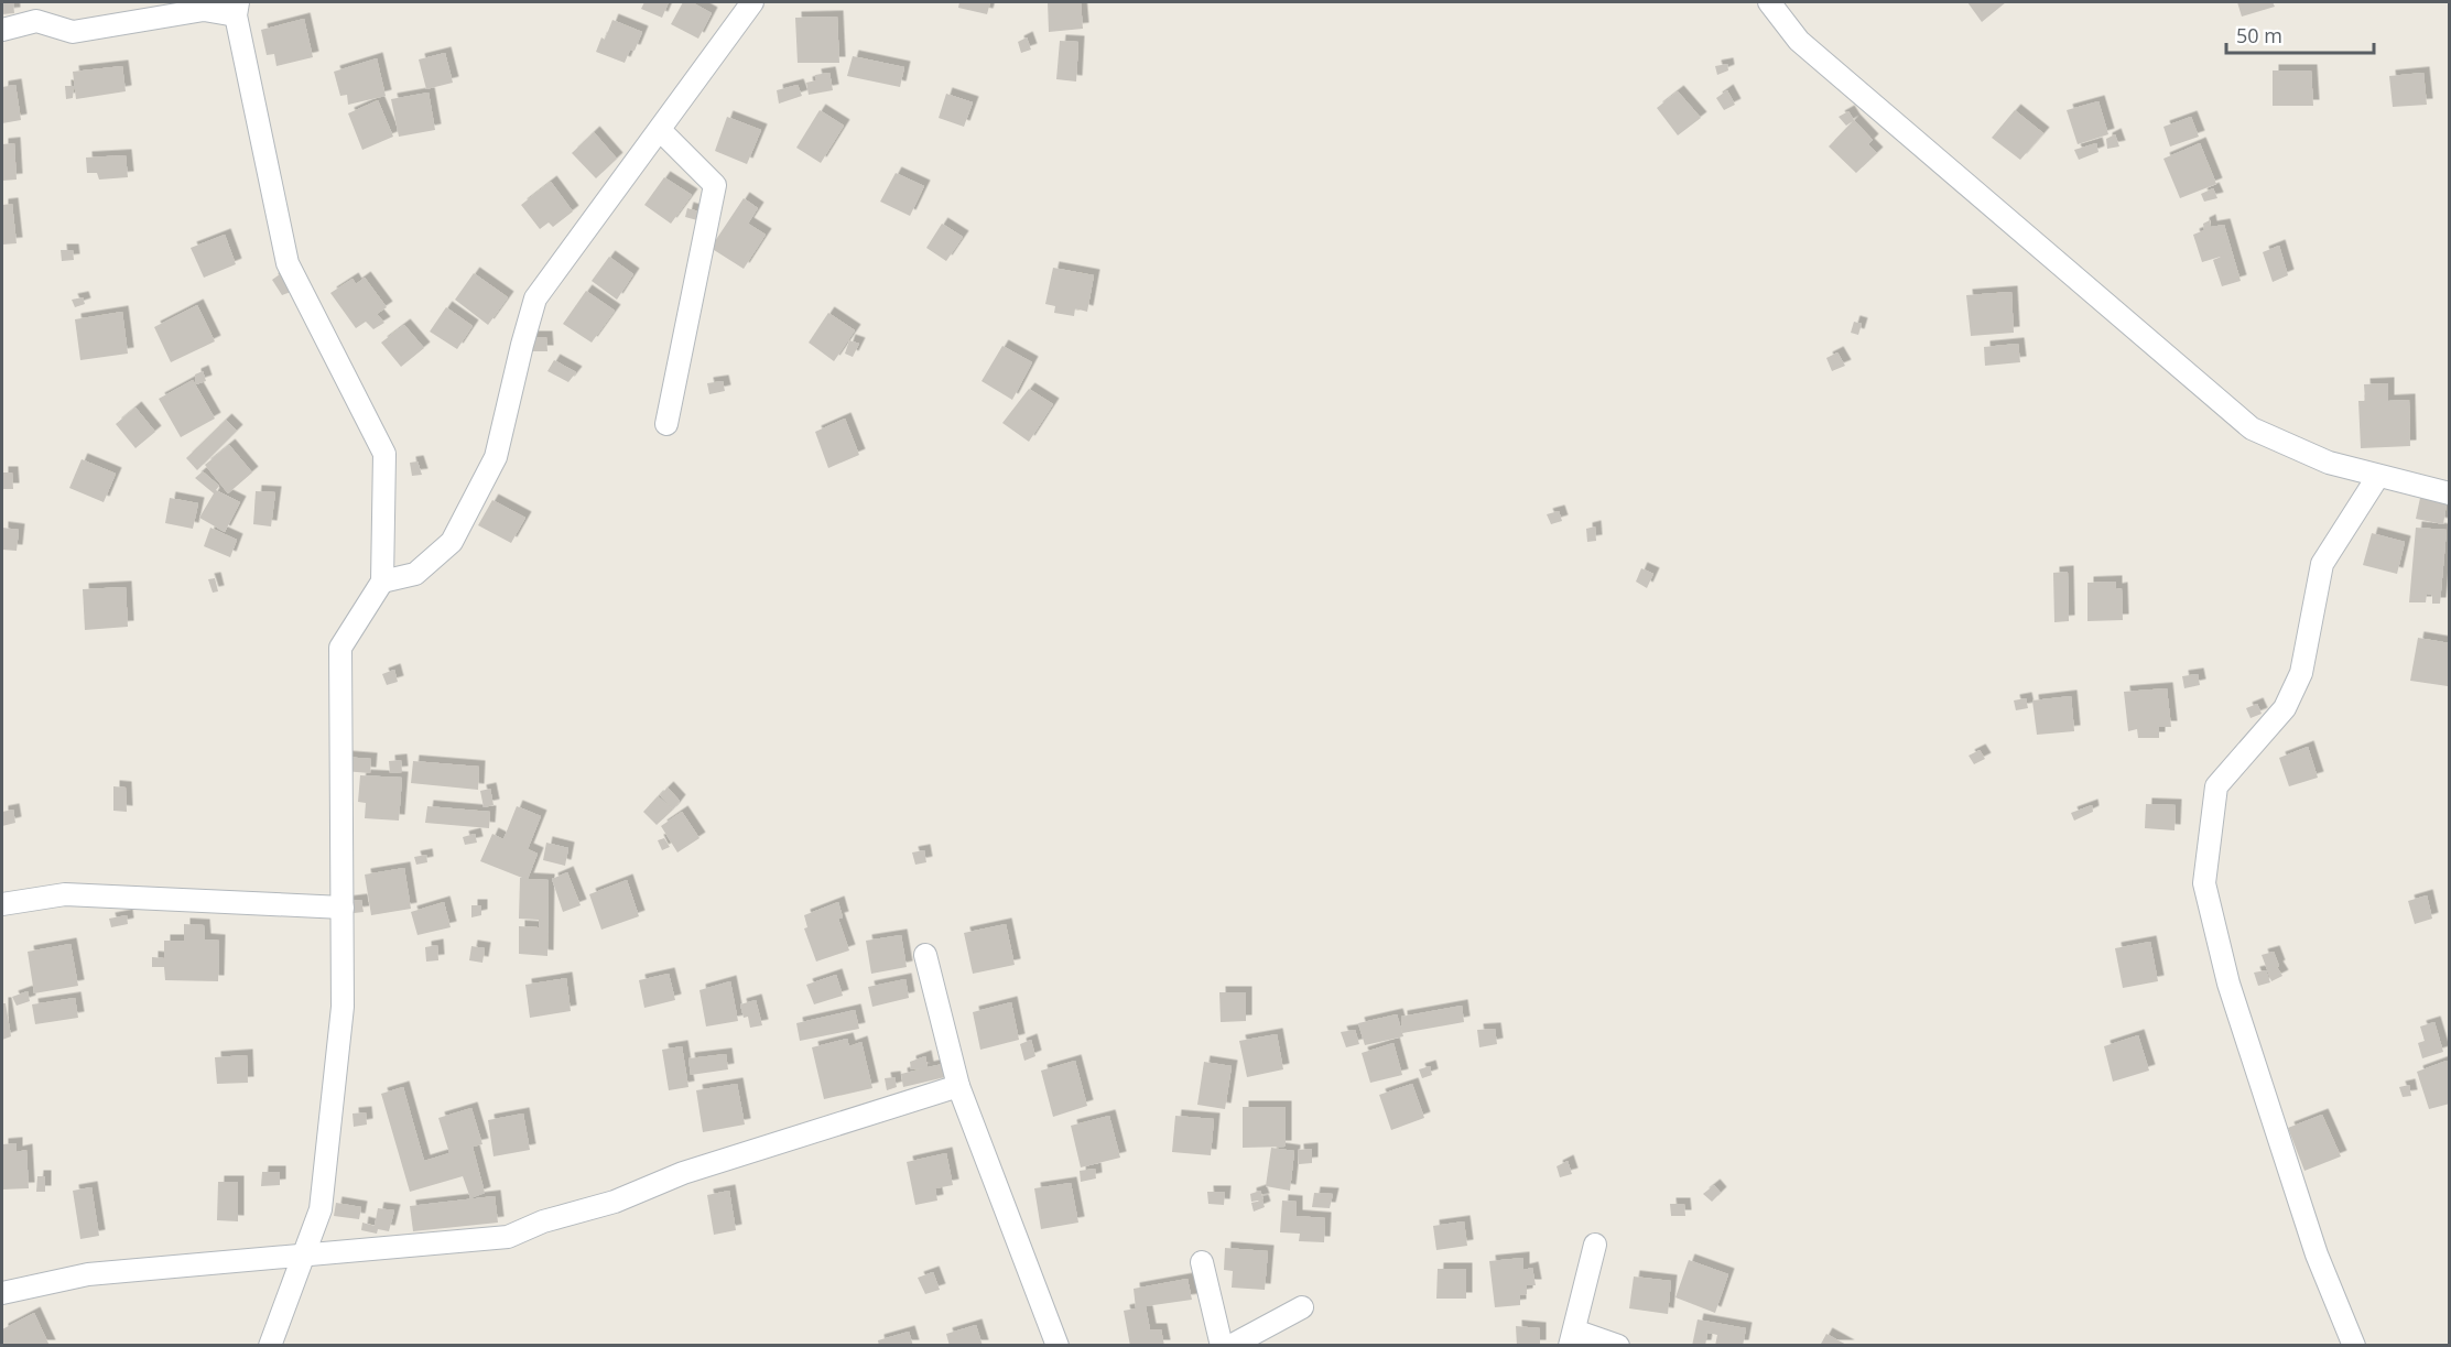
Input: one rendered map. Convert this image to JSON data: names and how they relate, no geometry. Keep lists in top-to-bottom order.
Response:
{
  "scale_bar": "50 m"
}
